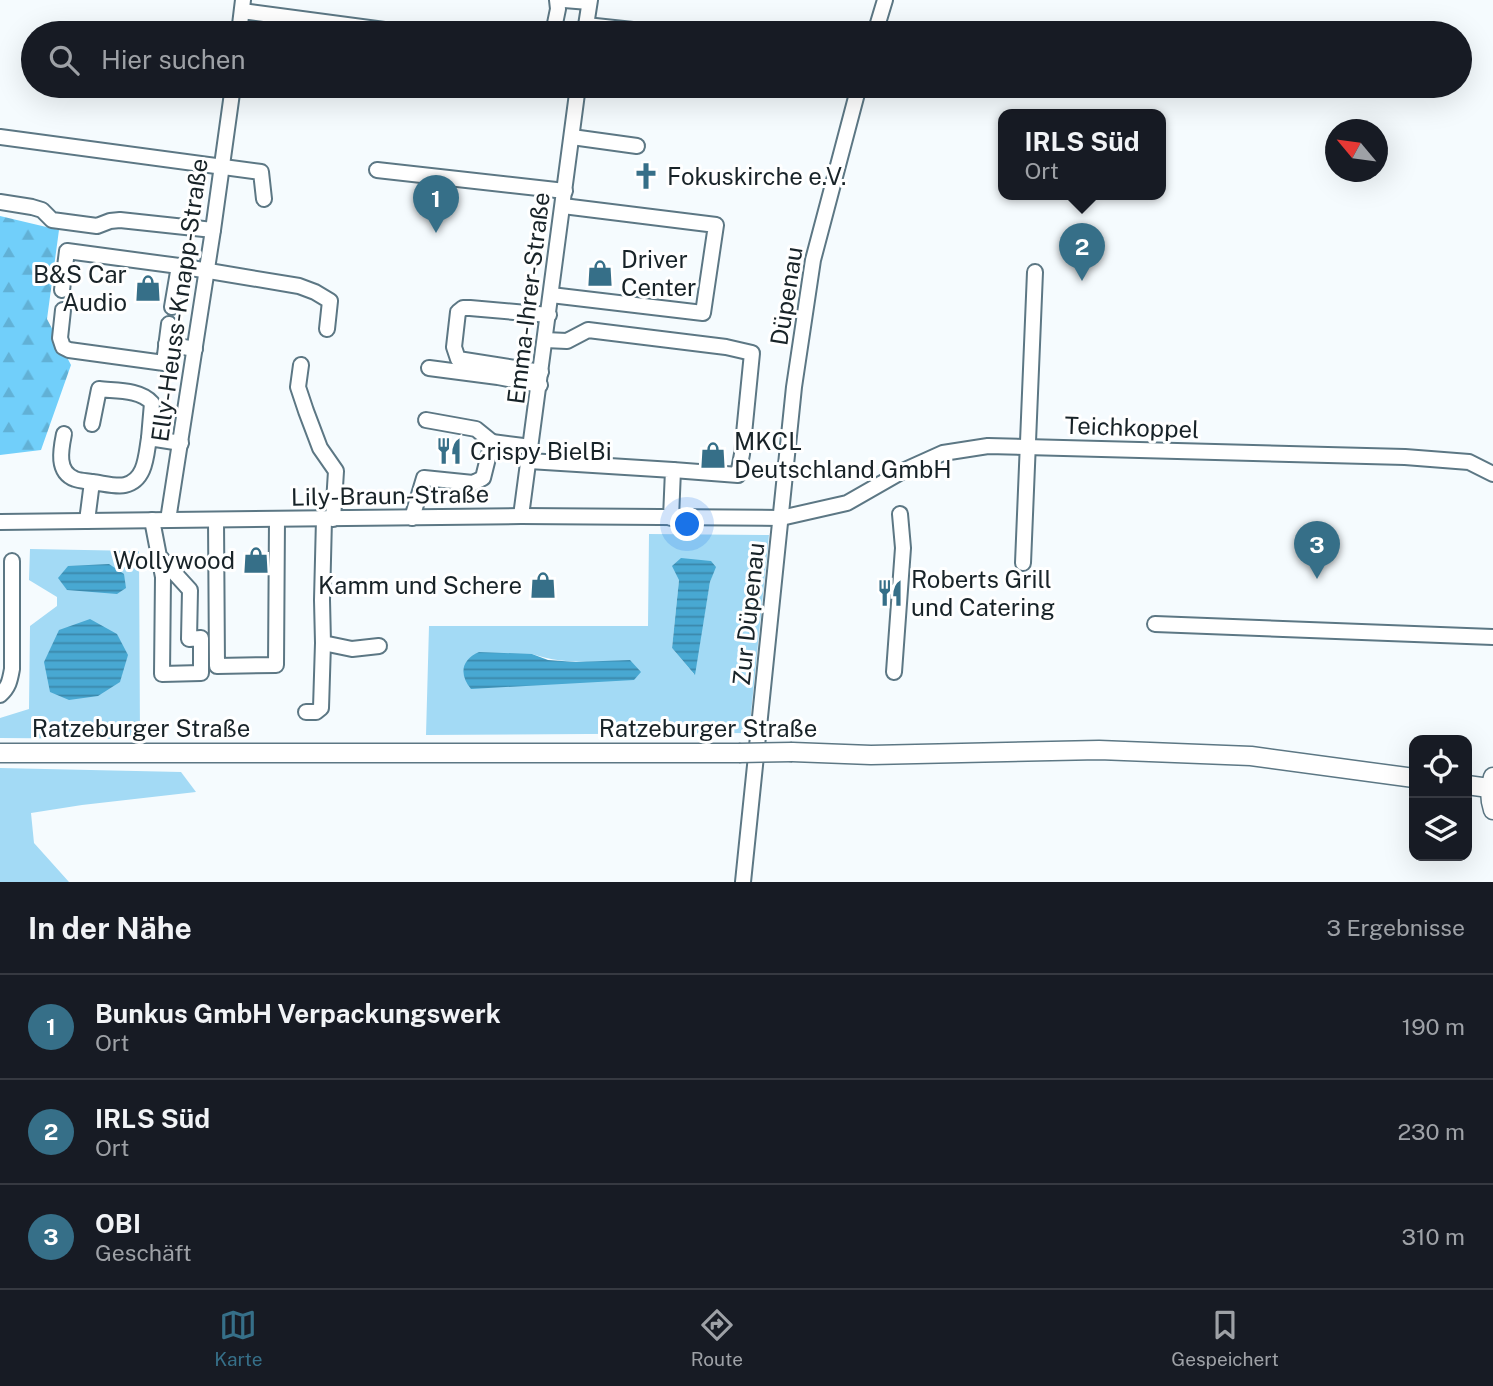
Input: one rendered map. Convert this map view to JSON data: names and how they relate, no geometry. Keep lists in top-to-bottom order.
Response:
{
  "streets": {
    "main road": ["Ratzeburger Straße"],
    "street": [
      "Düpenau",
      "Emma-Ihrer-Straße",
      "Elly-Heuss-Knapp-Straße",
      "Teichkoppel",
      "Lily-Braun-Straße",
      "Zur Düpenau"
    ]
  },
  "crossings": [
    ["Düpenau", "Teichkoppel"],
    ["Düpenau", "Lily-Braun-Straße"],
    ["Düpenau", "Zur Düpenau"],
    ["Emma-Ihrer-Straße", "Lily-Braun-Straße"],
    ["Elly-Heuss-Knapp-Straße", "Lily-Braun-Straße"],
    ["Teichkoppel", "Lily-Braun-Straße"],
    ["Teichkoppel", "Zur Düpenau"],
    ["Lily-Braun-Straße", "Zur Düpenau"]
  ],
  "places": {
    "church": ["Fokuskirche e.V."],
    "shop": [
      "Driver Center",
      "B&S Car Audio",
      "MKCL Deutschland GmbH",
      "Wollywood",
      "Kamm und Schere"
    ],
    "restaurant": ["Crispy BielBi", "Roberts Grill und Catering"]
  },
  "north": "top left",
  "page": {
    "search": "Hier suchen",
    "popup": ["IRLS Süd", "Ort"],
    "pins": ["1", "2", "3"],
    "heading": ["In der Nähe", "3 Ergebnisse"],
    "list": [
      {
        "mark": "1",
        "name": "Bunkus GmbH Verpackungswerk",
        "note": "Ort",
        "value": "190 m"
      },
      {
        "mark": "2",
        "name": "IRLS Süd",
        "note": "Ort",
        "value": "230 m"
      },
      {
        "mark": "3",
        "name": "OBI",
        "note": "Geschäft",
        "value": "310 m"
      }
    ],
    "nav": ["Karte", "Route", "Gespeichert"]
  }
}
